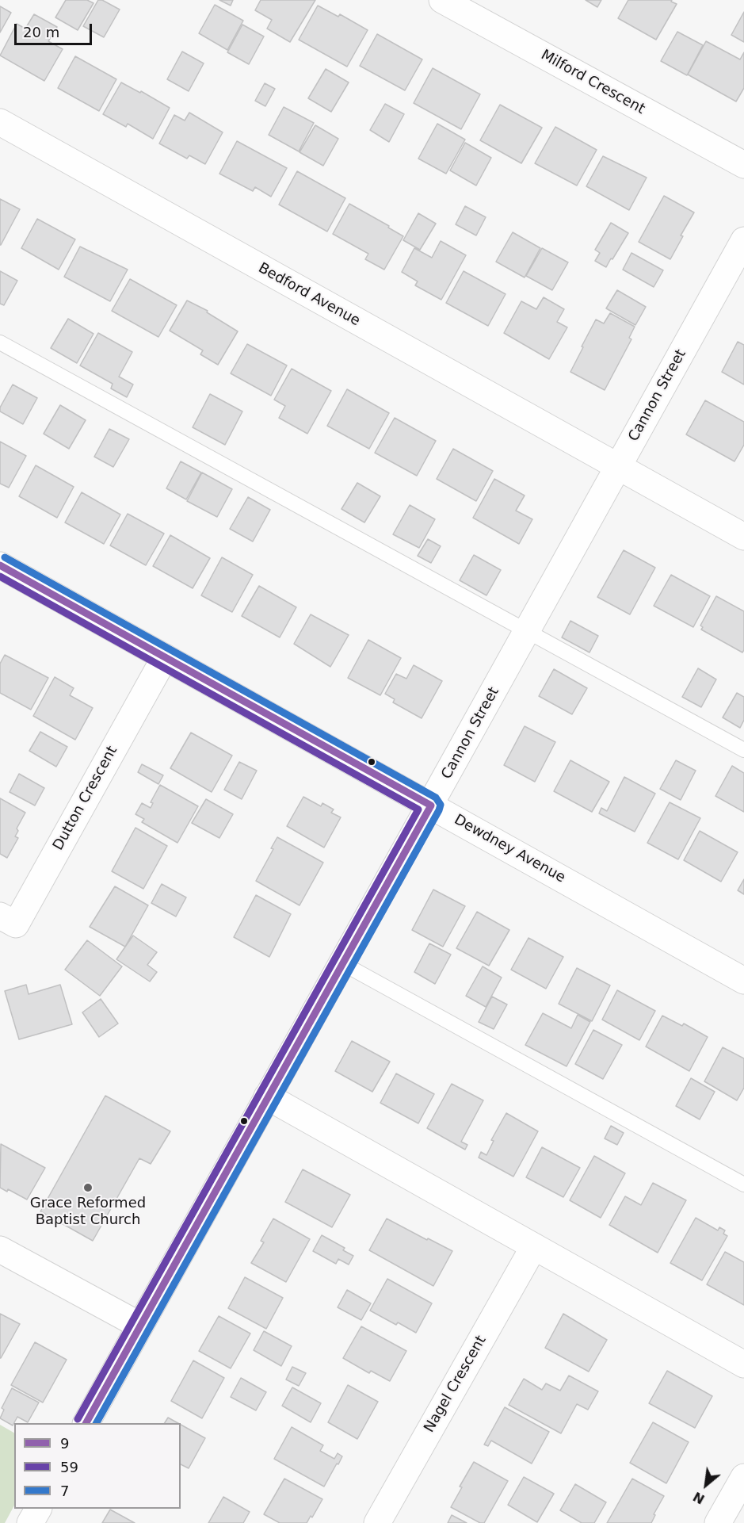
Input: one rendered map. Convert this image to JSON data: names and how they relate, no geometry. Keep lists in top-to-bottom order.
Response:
{
  "streets": {
    "street": [
      "Milford Crescent",
      "Bedford Avenue",
      "Cannon Street",
      "Dutton Crescent",
      "Dewdney Avenue",
      "Nagel Crescent"
    ]
  },
  "crossings": [
    ["Bedford Avenue", "Cannon Street"],
    ["Cannon Street", "Dewdney Avenue"],
    ["Dutton Crescent", "Dewdney Avenue"]
  ],
  "places": ["Grace Reformed Baptist Church"],
  "lines": ["transit line 7", "transit line 9", "transit line 59"],
  "legend": ["9", "59", "7"],
  "scale_bar": "20 m",
  "north": "bottom left"
}
